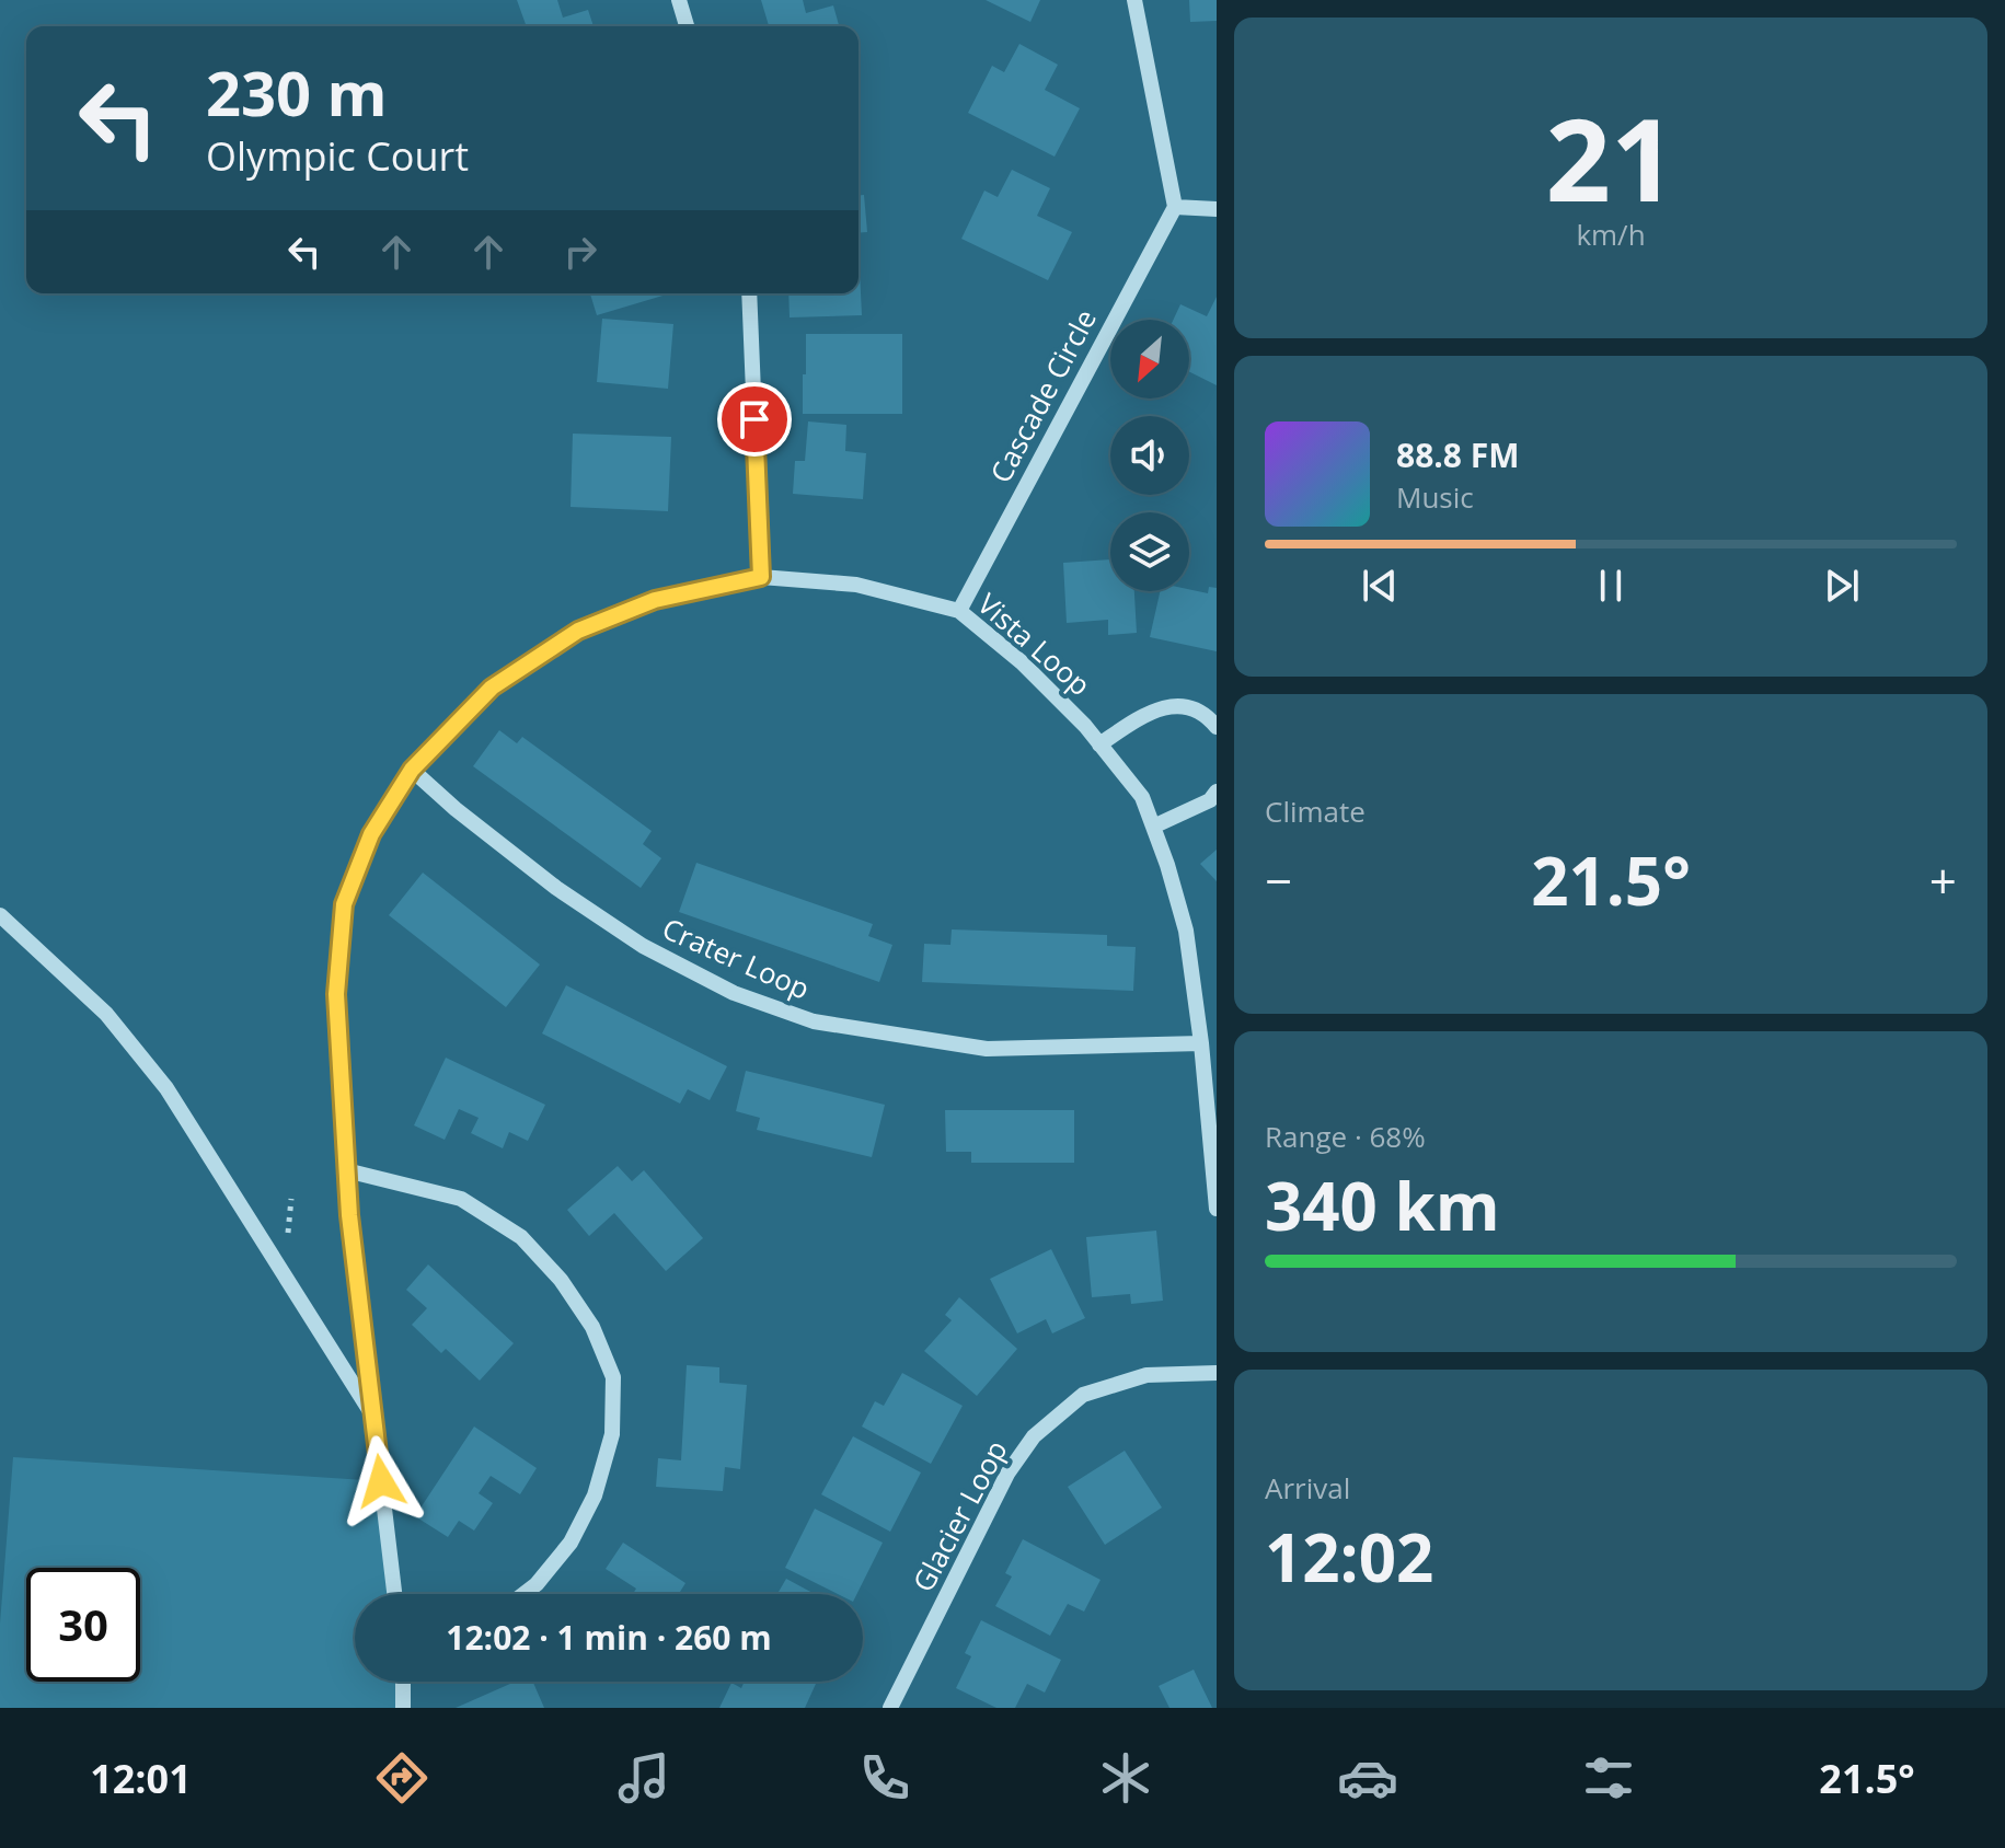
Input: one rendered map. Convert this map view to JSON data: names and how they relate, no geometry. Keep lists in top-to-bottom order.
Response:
{
  "streets": {
    "street": [
      "Cascade Circle",
      "Vista Loop",
      "Crater Loop",
      "Glacier Loop"
    ]
  },
  "crossings": [
    ["Cascade Circle", "Vista Loop"],
    ["Vista Loop", "Crater Loop"]
  ],
  "north": "bottom left",
  "page": {
    "tile": [
      ["21", "km/h"],
      "Climate",
      ["Range · 68%", "340 km"],
      ["Arrival", "12:02"]
    ],
    "turn": ["230 m", "Olympic Court"],
    "song": ["88.8 FM", "Music"],
    "heat": ["−", "21.5°", "+"],
    "limit": "30",
    "trip": "12:02 · 1 min · 260 m",
    "tabs": ["12:01", "21.5°"]
  }
}
